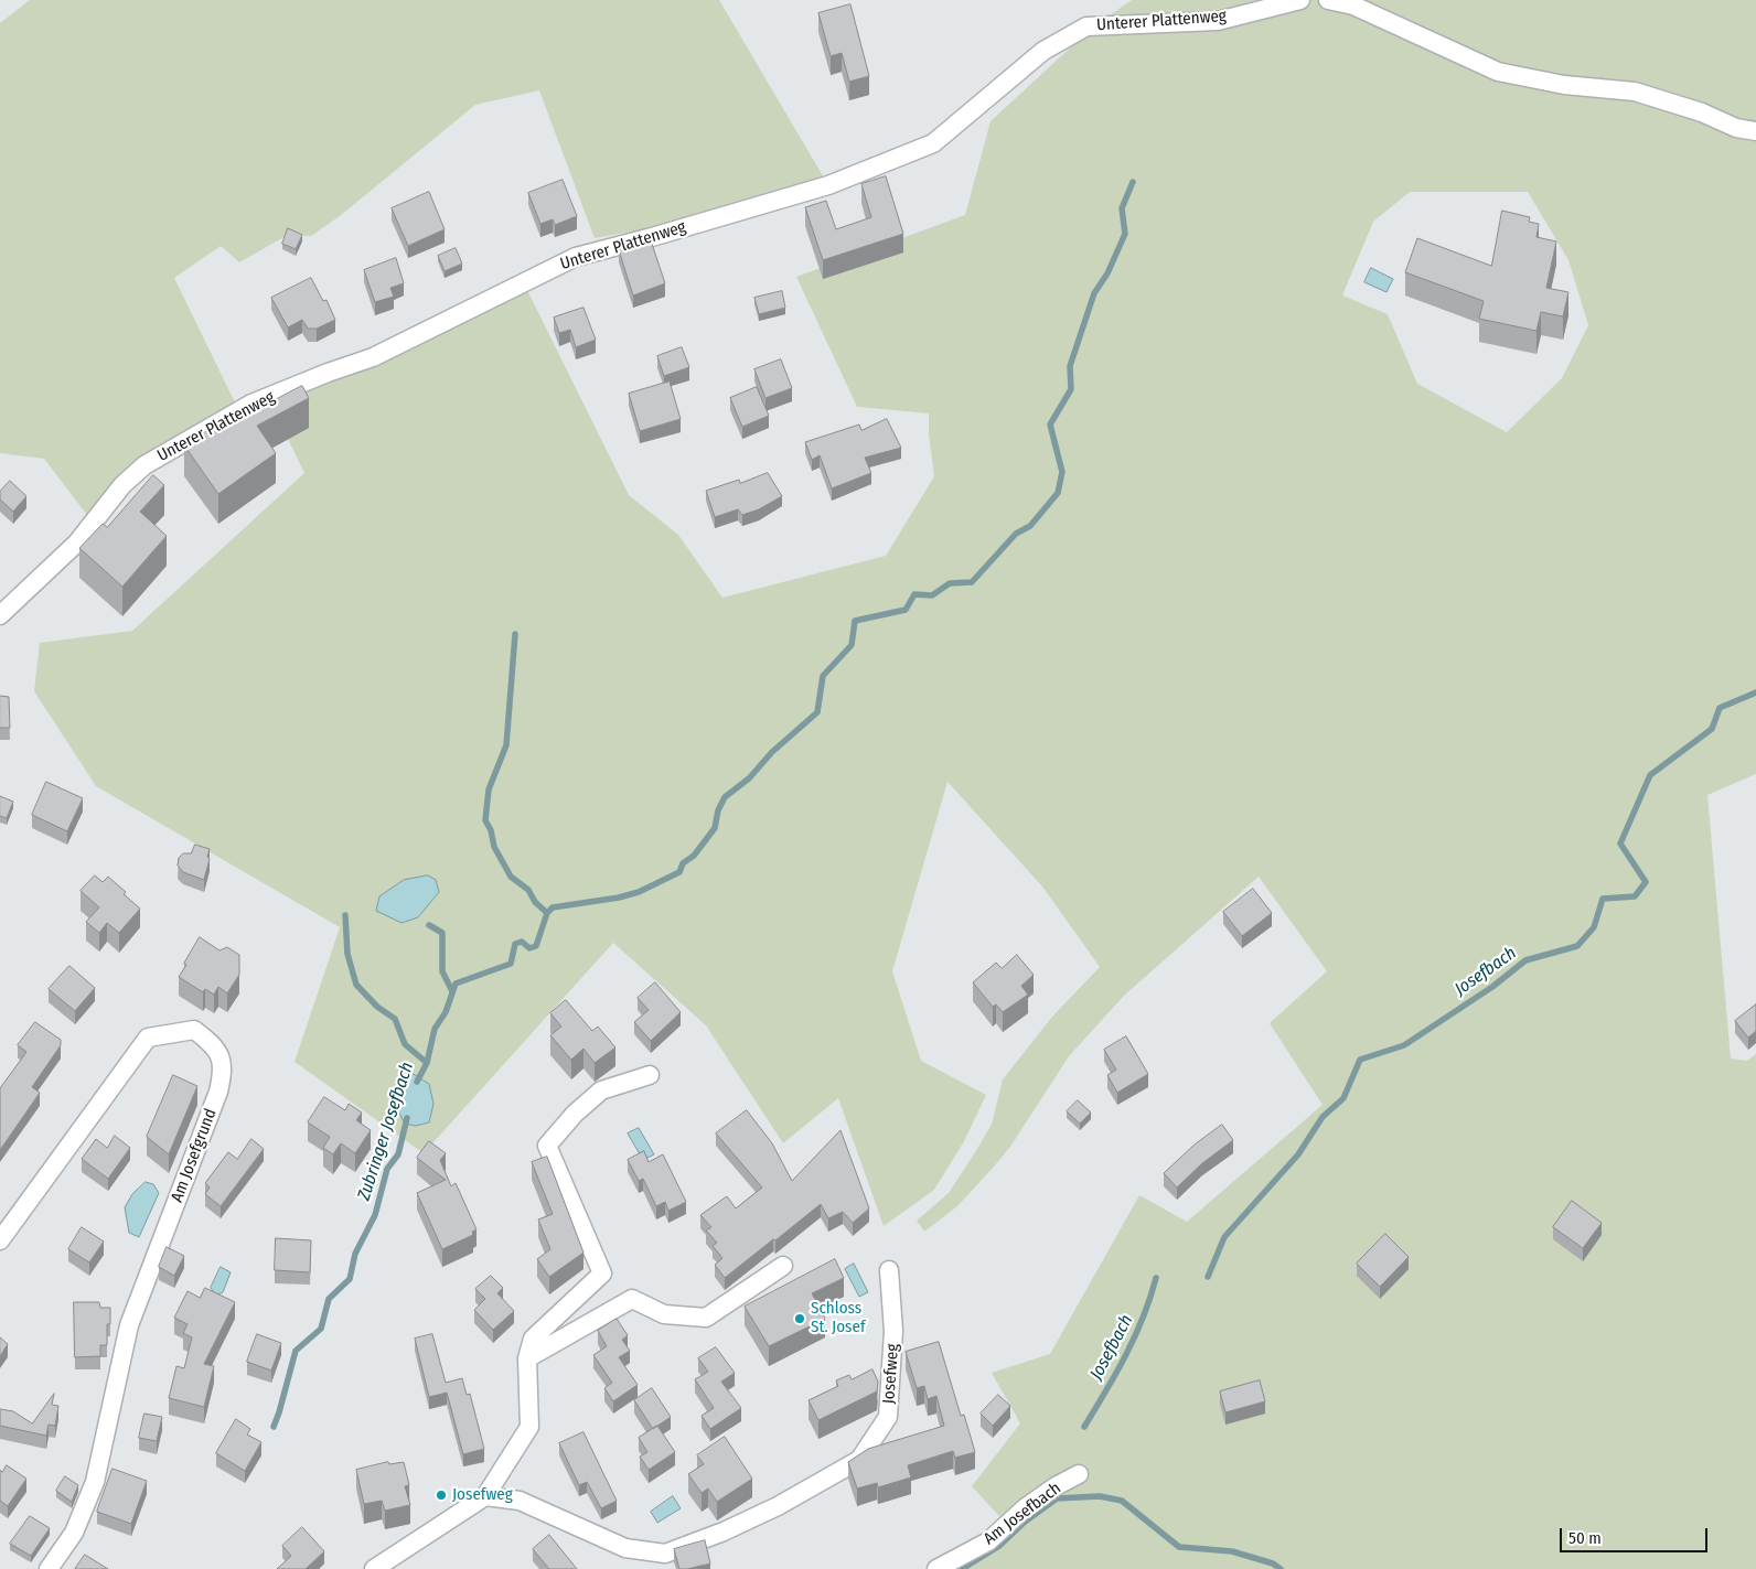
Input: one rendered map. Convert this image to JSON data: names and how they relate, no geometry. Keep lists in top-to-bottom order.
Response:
{
  "streets": {
    "street": [
      "Unterer Plattenweg",
      "Am Josefgrund",
      "Josefweg",
      "Am Josefbach"
    ]
  },
  "water": ["Josefbach", "Zubringer Josefbach"],
  "places": ["Schloss St. Josef", "Josefweg"],
  "scale_bar": "50 m"
}
